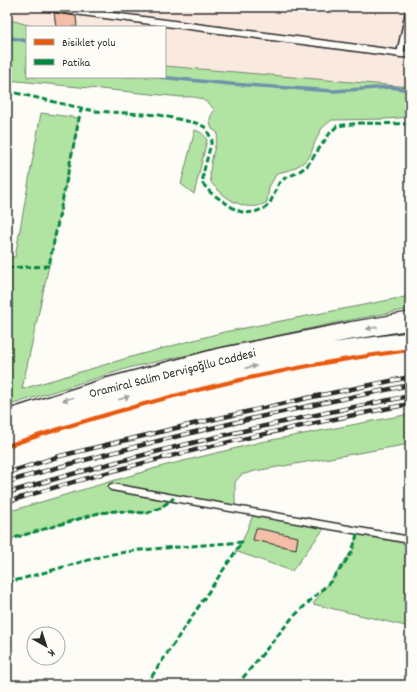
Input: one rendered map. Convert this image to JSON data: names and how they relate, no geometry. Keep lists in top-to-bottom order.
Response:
{
  "streets": {
    "main road": ["Oramiral Salim Dervişoğllu Caddesi"]
  },
  "legend": ["Bisiklet yolu", "Patika"],
  "north": "bottom right"
}
